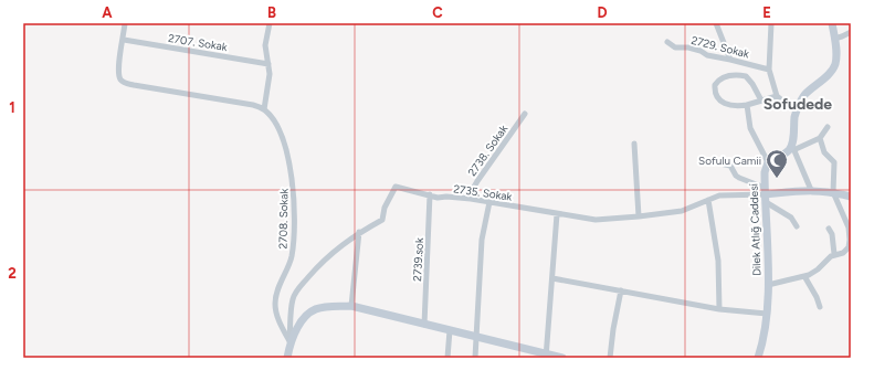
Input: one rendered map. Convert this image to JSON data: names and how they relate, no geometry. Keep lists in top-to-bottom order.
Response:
{
  "streets": {
    "street": [
      "2707. Sokak",
      "2729. Sokak",
      "2738. Sokak",
      "2735. Sokak",
      "2708. Sokak",
      "Dilek Atlığ Caddesi",
      "2739.sok"
    ]
  },
  "crossings": [
    ["2738. Sokak", "2735. Sokak"],
    ["2735. Sokak", "2708. Sokak"],
    ["2735. Sokak", "Dilek Atlığ Caddesi"],
    ["2735. Sokak", "2739.sok"]
  ],
  "districts": ["Sofudede"],
  "places": {
    "mosque": ["Sofulu Camii"]
  },
  "grid": {
    "columns": [
      "A",
      "B",
      "C",
      "D",
      "E"
    ],
    "rows": ["1", "2"]
  }
}
